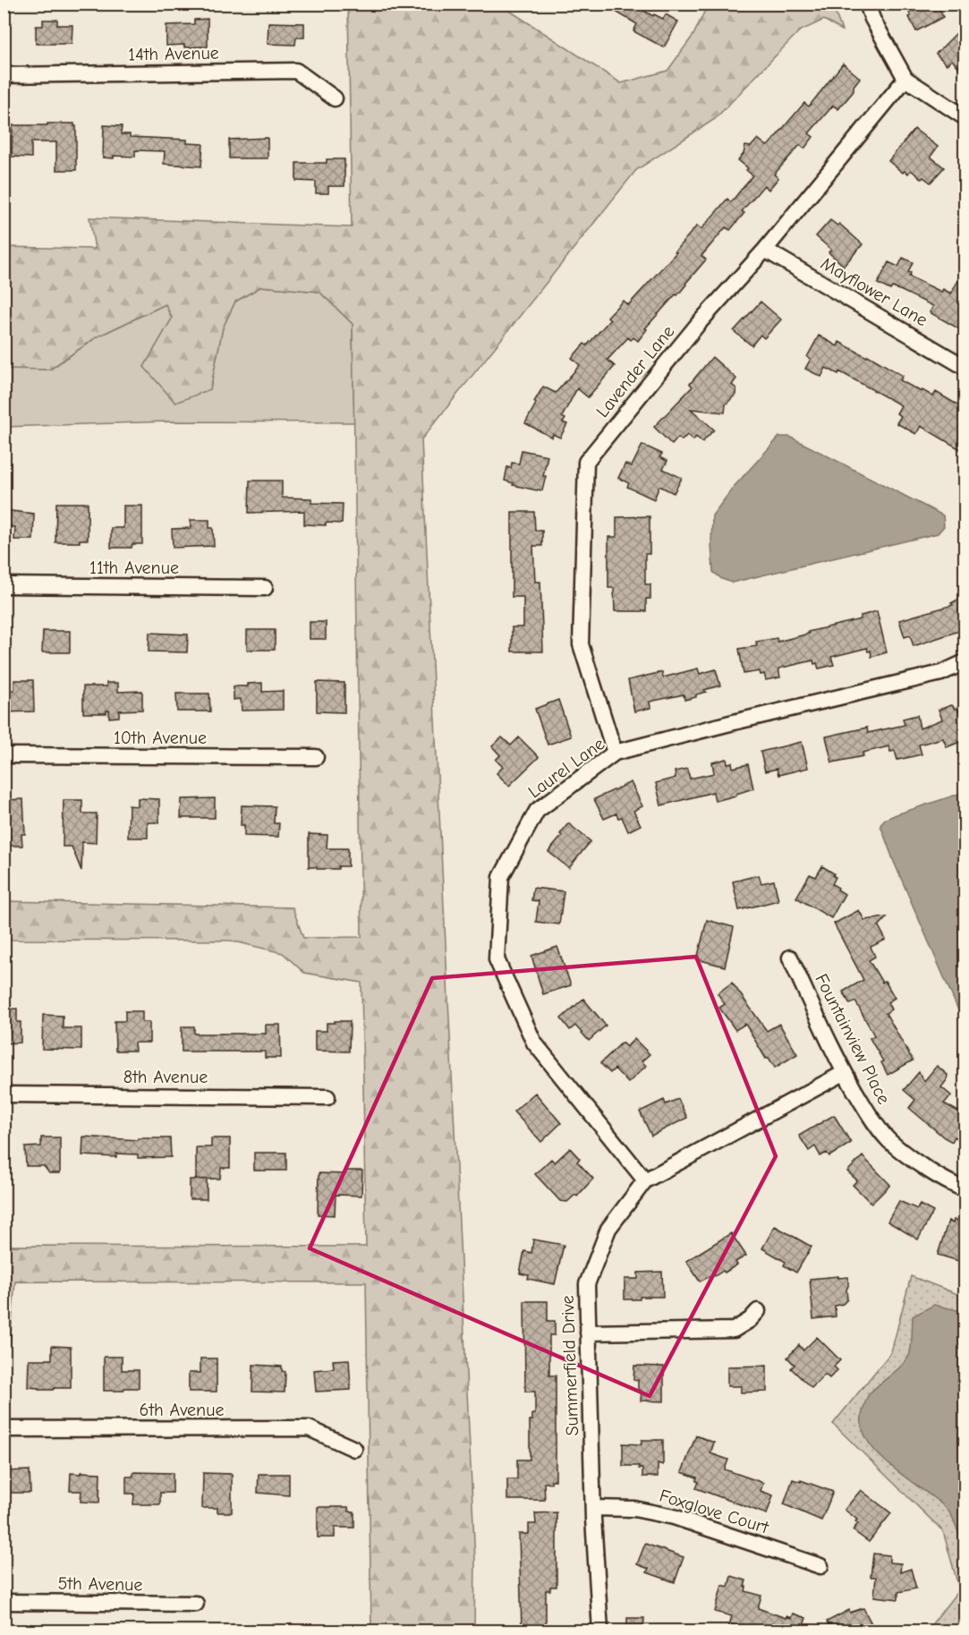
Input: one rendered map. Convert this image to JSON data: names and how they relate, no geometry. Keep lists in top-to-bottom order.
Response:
{
  "streets": {
    "street": [
      "14th Avenue",
      "Mayflower Lane",
      "Lavender Lane",
      "11th Avenue",
      "10th Avenue",
      "Laurel Lane",
      "Fountainview Place",
      "8th Avenue",
      "Summerfield Drive",
      "6th Avenue",
      "Foxglove Court",
      "5th Avenue"
    ]
  },
  "crossings": [
    ["Mayflower Lane", "Lavender Lane"],
    ["Lavender Lane", "Laurel Lane"],
    ["Laurel Lane", "Summerfield Drive"],
    ["Fountainview Place", "Summerfield Drive"],
    ["Summerfield Drive", "Foxglove Court"]
  ]
}
